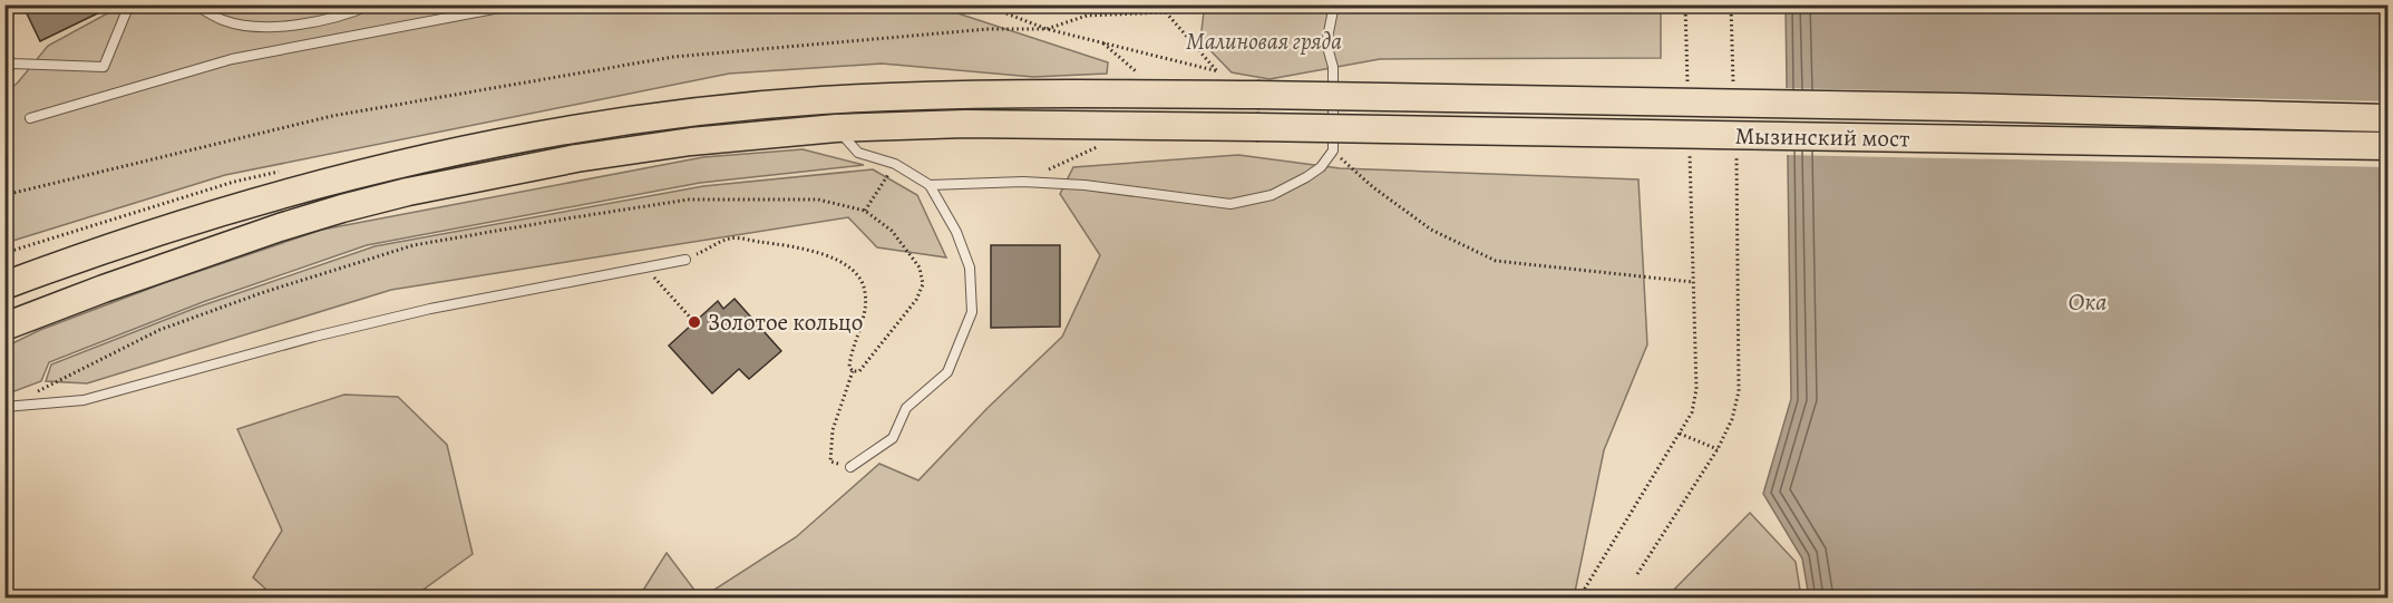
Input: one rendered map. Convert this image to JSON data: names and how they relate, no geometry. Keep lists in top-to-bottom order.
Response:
{
  "streets": {
    "main road": ["Мызинский мост"]
  },
  "water": ["Ока"],
  "parks": ["Малиновая гряда"],
  "places": ["Золотое кольцо"]
}
